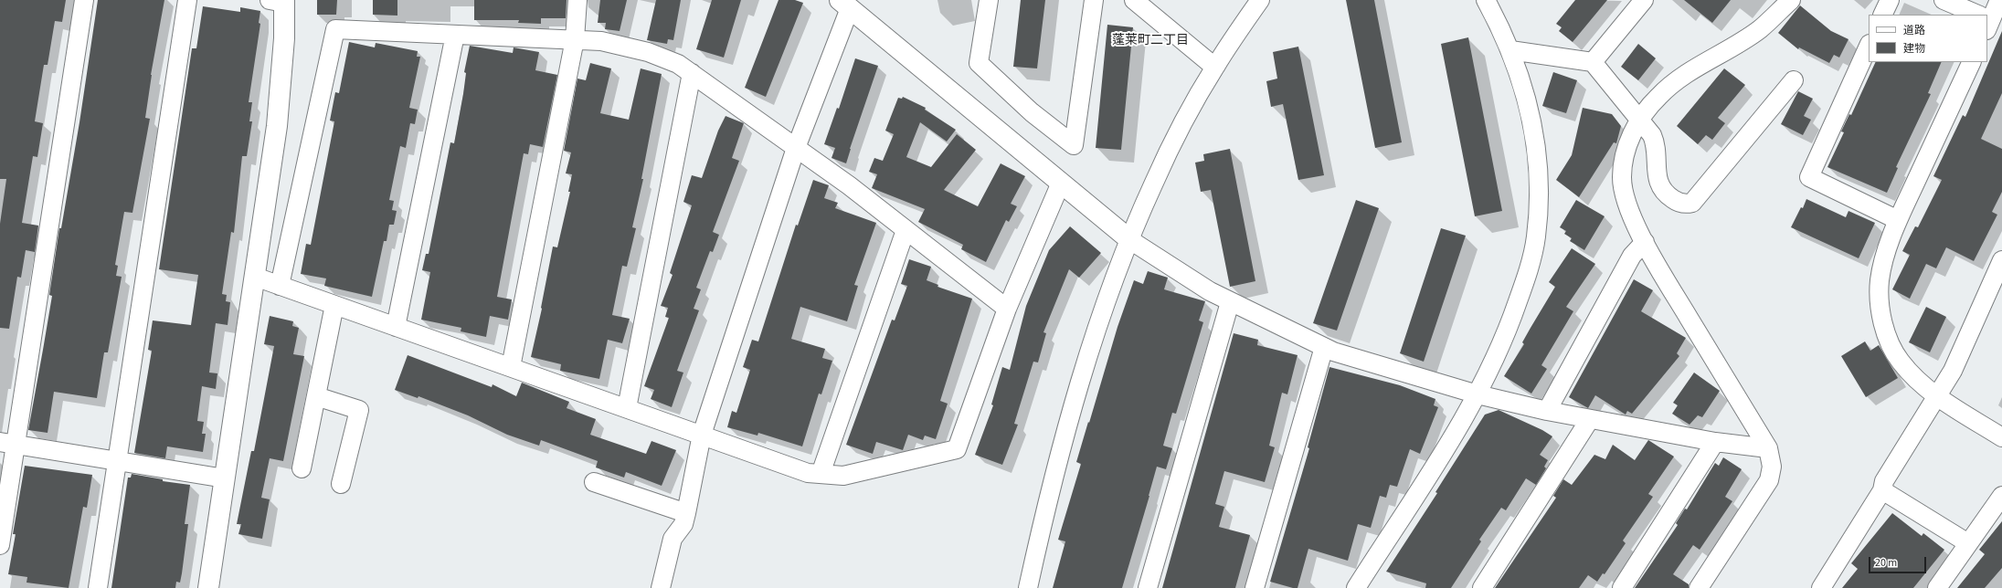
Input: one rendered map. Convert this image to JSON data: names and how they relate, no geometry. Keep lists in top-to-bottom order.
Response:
{
  "districts": ["蓬莱町二丁目"],
  "legend": ["道路", "建物"],
  "scale_bar": "20 m"
}
